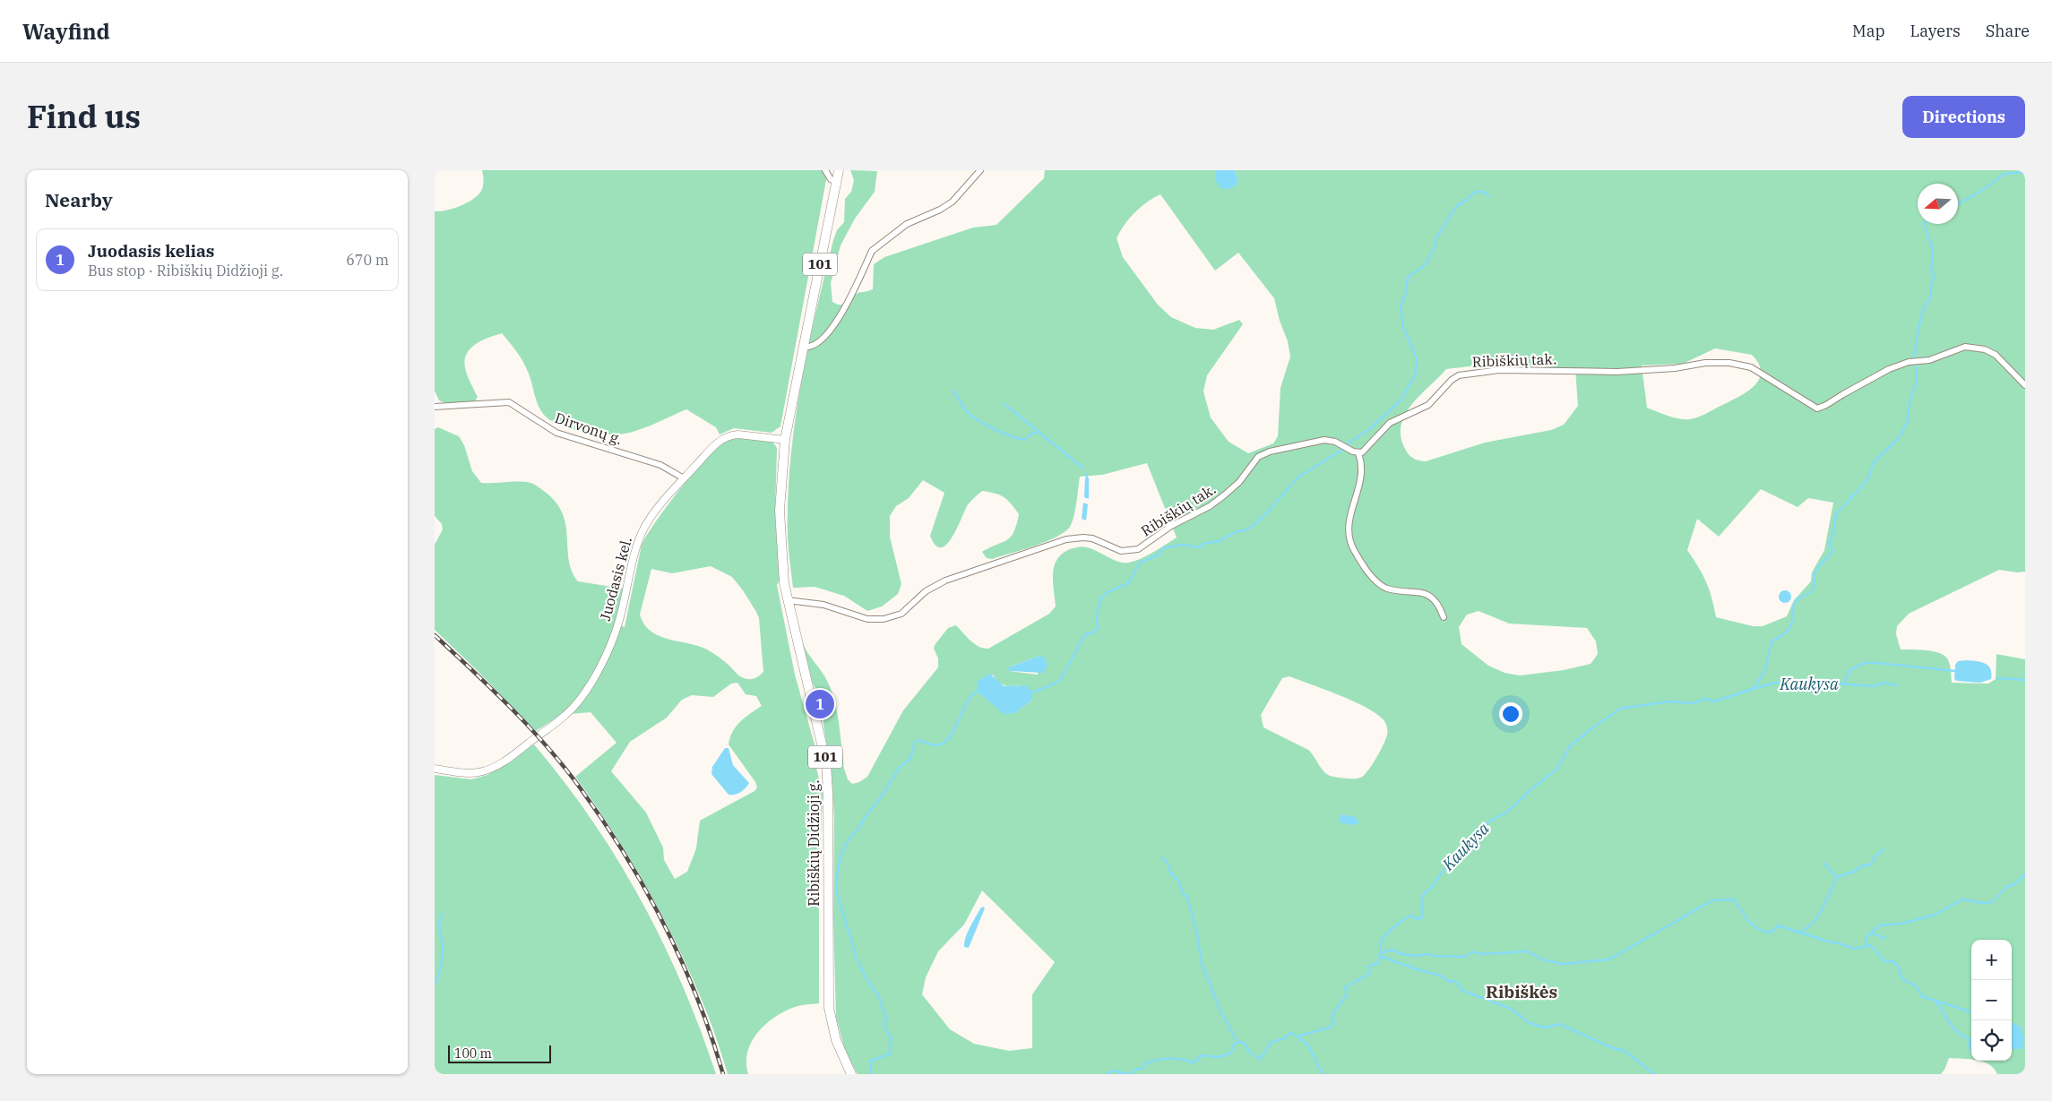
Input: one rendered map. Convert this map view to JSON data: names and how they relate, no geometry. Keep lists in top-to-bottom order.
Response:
{
  "streets": {
    "main road": ["101", "Ribiškių Didžioji g."],
    "street": ["Ribiškių tak.", "Dirvonų g.", "Juodasis kel."]
  },
  "crossings": [
    ["101", "Ribiškių Didžioji g."],
    ["Ribiškių tak.", "Ribiškių Didžioji g."],
    ["Dirvonų g.", "Juodasis kel."],
    ["Juodasis kel.", "Ribiškių Didžioji g."]
  ],
  "districts": ["Ribiškės"],
  "water": ["Kaukysa"],
  "scale_bar": "100 m",
  "north": "left",
  "page": {
    "header": "Wayfind",
    "nav": ["Map", "Layers", "Share"],
    "title": "Find us",
    "buttons": "Directions",
    "heading": "Nearby",
    "list": [
      {
        "mark": "1",
        "name": "Juodasis kelias",
        "note": "Bus stop · Ribiškių Didžioji g.",
        "value": "670 m"
      }
    ],
    "pins": "1",
    "map_buttons": ["+", "−"],
    "scale": "100 m"
  }
}
